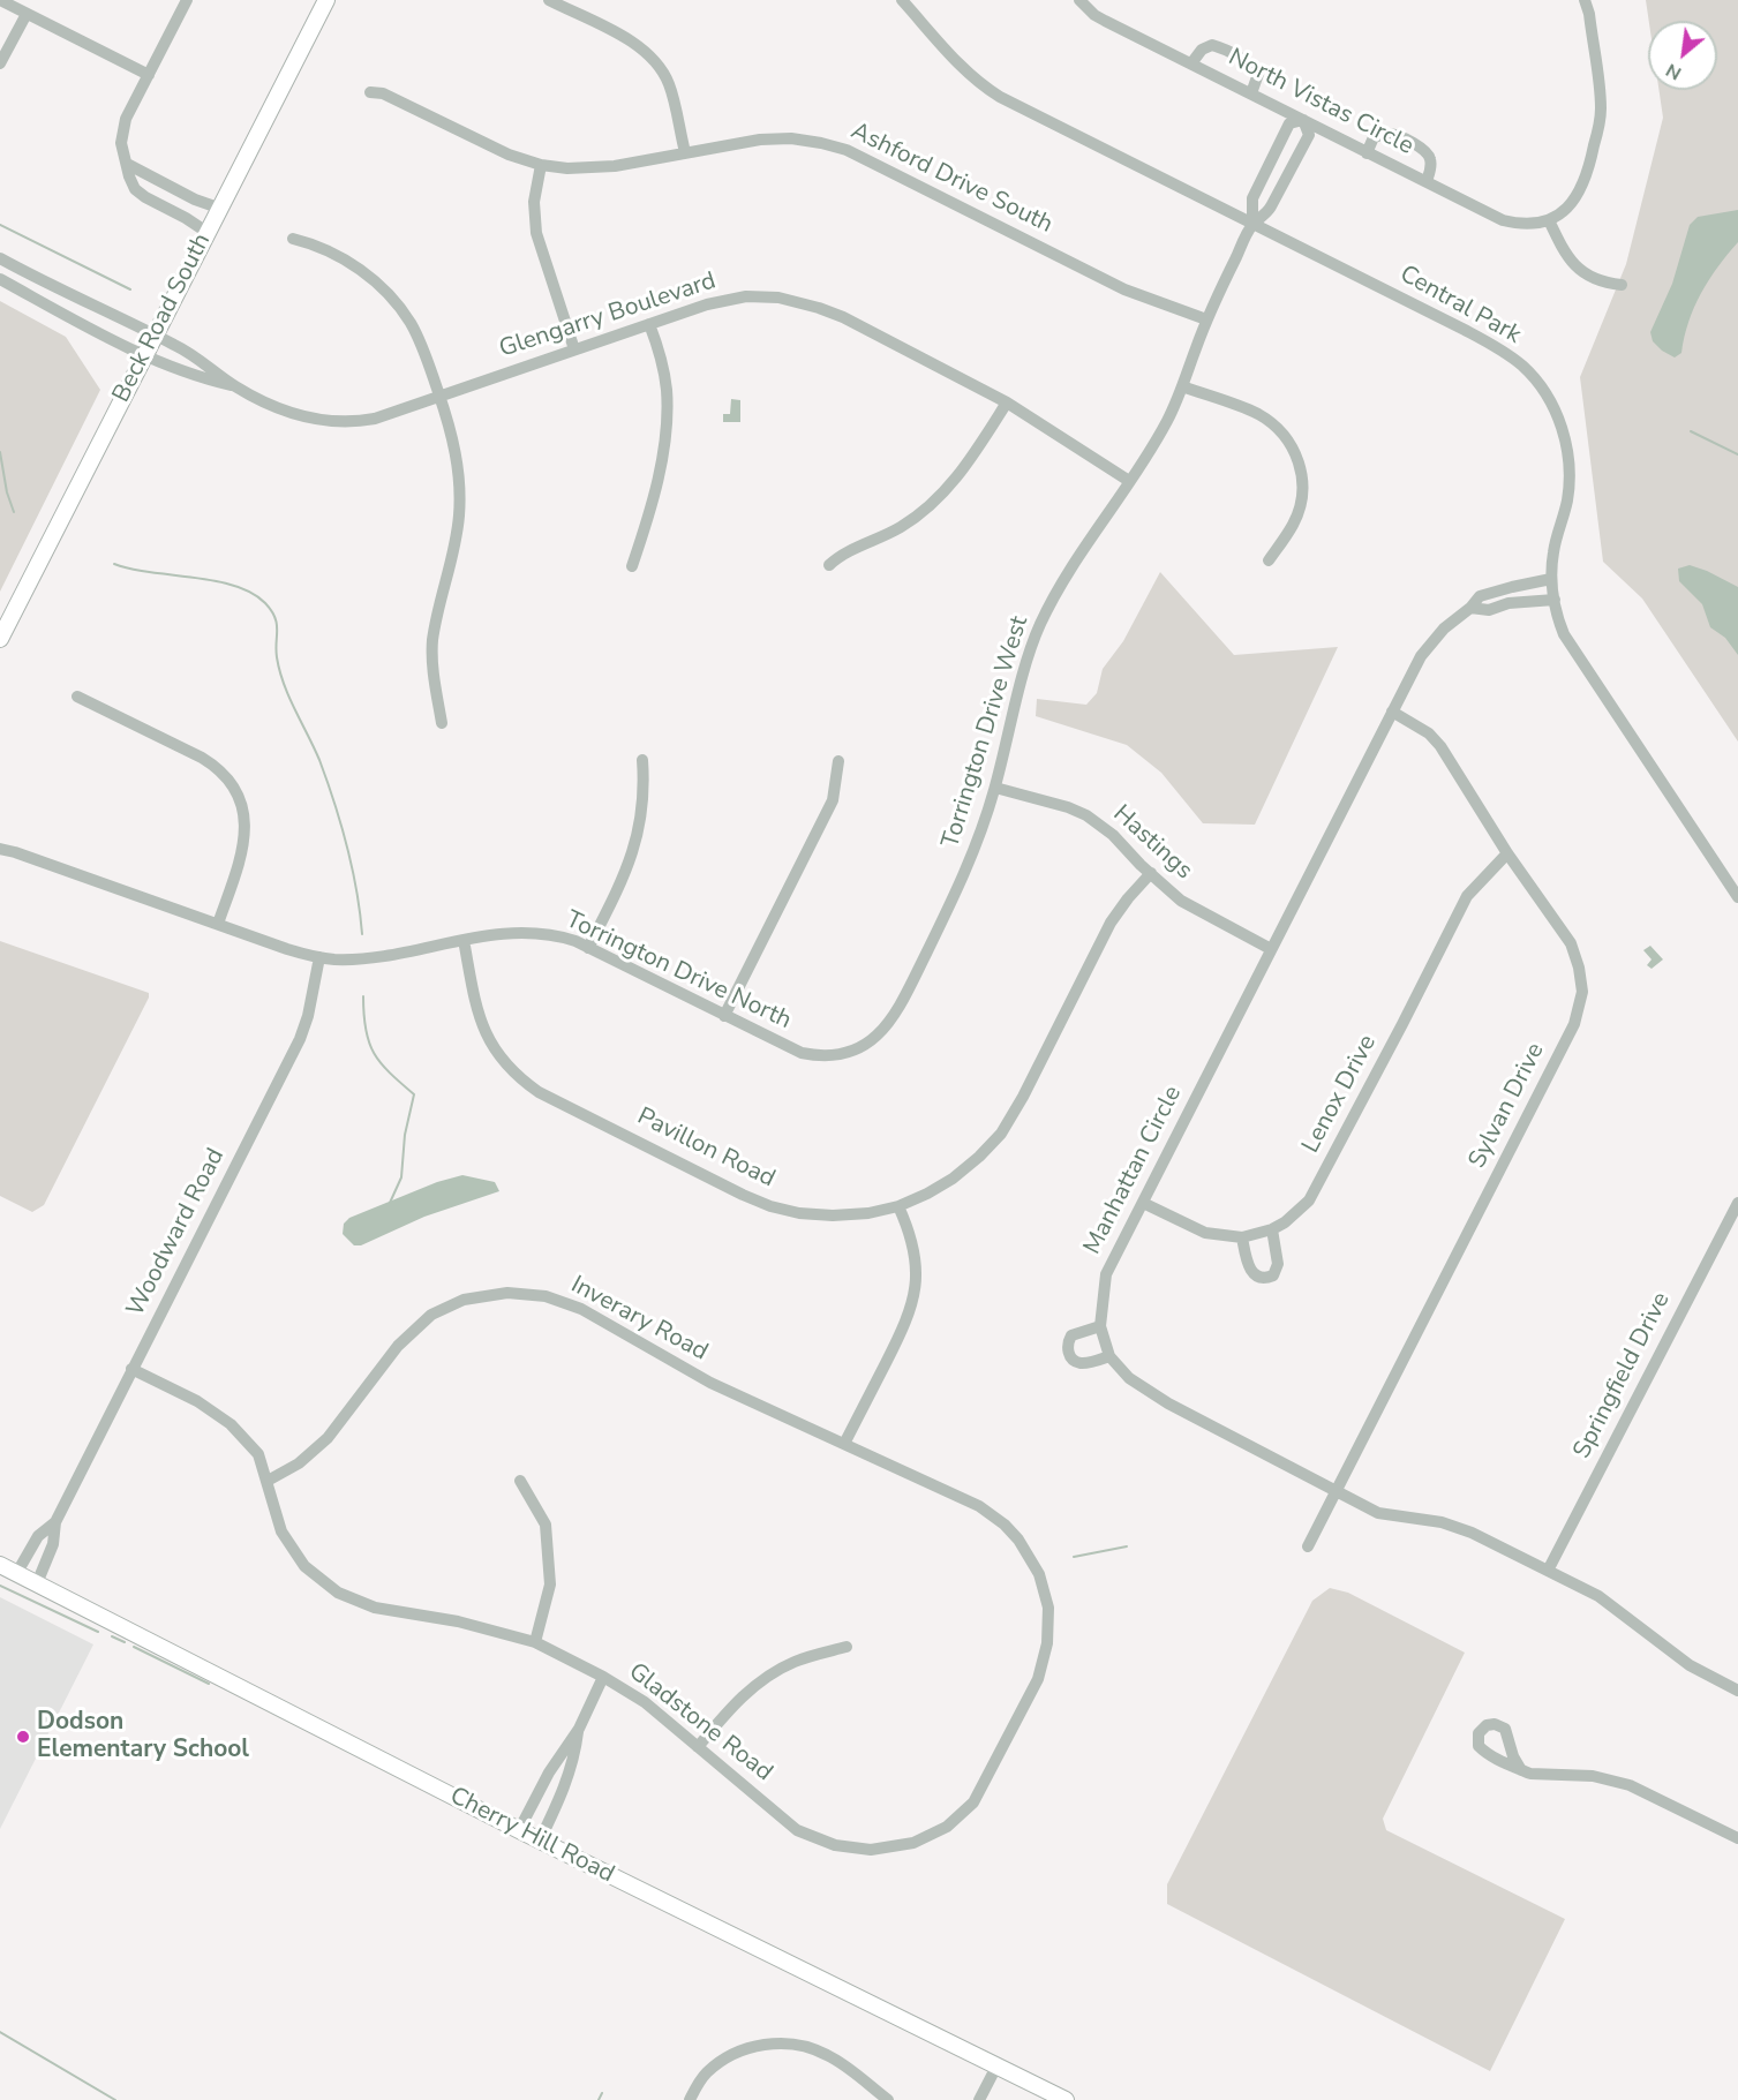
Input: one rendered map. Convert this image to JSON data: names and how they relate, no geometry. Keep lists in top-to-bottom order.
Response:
{
  "streets": {
    "main road": ["Beck Road South", "Cherry Hill Road"],
    "street": [
      "North Vistas Circle",
      "Ashford Drive South",
      "Central Park",
      "Glengarry Boulevard",
      "Torrington Drive West",
      "Hastings",
      "Torrington Drive North",
      "Lenox Drive",
      "Sylvan Drive",
      "Pavillon Road",
      "Manhattan Circle",
      "Woodward Road",
      "Inverary Road",
      "Springfield Drive",
      "Gladstone Road"
    ]
  },
  "crossings": [
    ["Ashford Drive South", "Torrington Drive West"],
    ["Central Park", "Torrington Drive West"],
    ["Central Park", "Manhattan Circle"],
    ["Glengarry Boulevard", "Beck Road South"],
    ["Glengarry Boulevard", "Torrington Drive West"],
    ["Torrington Drive West", "Hastings"],
    ["Torrington Drive West", "Torrington Drive North"],
    ["Hastings", "Pavillon Road"],
    ["Hastings", "Manhattan Circle"],
    ["Torrington Drive North", "Pavillon Road"],
    ["Torrington Drive North", "Woodward Road"],
    ["Lenox Drive", "Sylvan Drive"],
    ["Lenox Drive", "Manhattan Circle"],
    ["Sylvan Drive", "Manhattan Circle"],
    ["Manhattan Circle", "Springfield Drive"],
    ["Woodward Road", "Gladstone Road"],
    ["Woodward Road", "Cherry Hill Road"],
    ["Inverary Road", "Gladstone Road"]
  ],
  "places": ["Dodson Elementary School"],
  "north": "bottom left"
}
